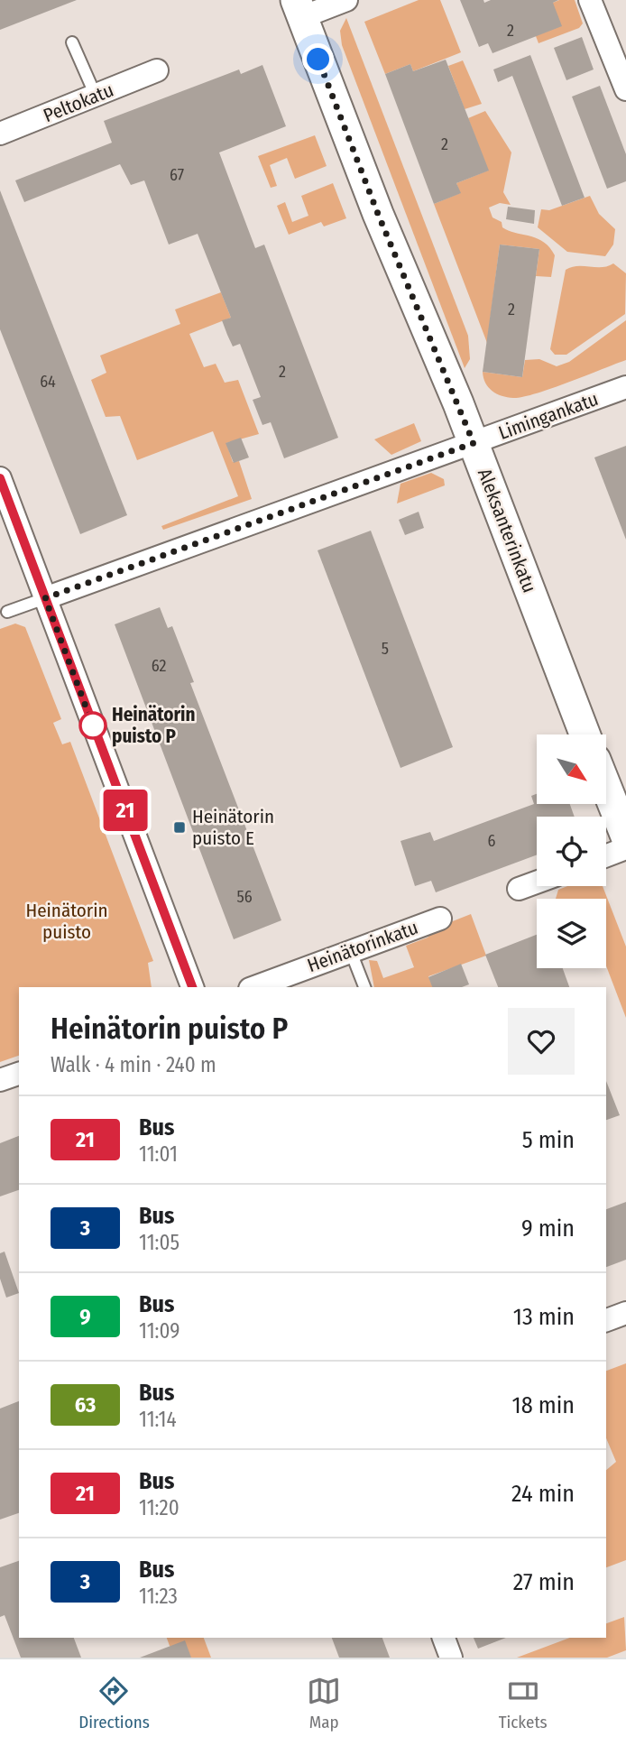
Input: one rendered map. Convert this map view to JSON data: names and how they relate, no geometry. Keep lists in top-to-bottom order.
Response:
{
  "streets": {
    "main road": ["Aleksanterinkatu"],
    "street": ["Peltokatu", "Limingankatu", "Heinätorinkatu"]
  },
  "crossings": [
    ["Limingankatu", "Aleksanterinkatu"]
  ],
  "parks": ["Heinätorin puisto"],
  "places": {
    "other": ["Heinätorin puisto P"],
    "transit": ["Heinätorin puisto E"]
  },
  "lines": ["bus line 21"],
  "house_numbers": [
    "2",
    "2",
    "67",
    "2",
    "2",
    "64",
    "5",
    "62",
    "6",
    "56"
  ],
  "north": "bottom right",
  "page": {
    "on_map": "21",
    "heading": ["Heinätorin puisto P", "Walk · 4 min · 240 m"],
    "list": [
      {
        "mark": "21",
        "name": "Bus",
        "note": "11:01",
        "value": "5 min"
      },
      {
        "mark": "3",
        "name": "Bus",
        "note": "11:05",
        "value": "9 min"
      },
      {
        "mark": "9",
        "name": "Bus",
        "note": "11:09",
        "value": "13 min"
      },
      {
        "mark": "63",
        "name": "Bus",
        "note": "11:14",
        "value": "18 min"
      },
      {
        "mark": "21",
        "name": "Bus",
        "note": "11:20",
        "value": "24 min"
      },
      {
        "mark": "3",
        "name": "Bus",
        "note": "11:23",
        "value": "27 min"
      }
    ],
    "tabs": ["Directions", "Map", "Tickets"]
  }
}
